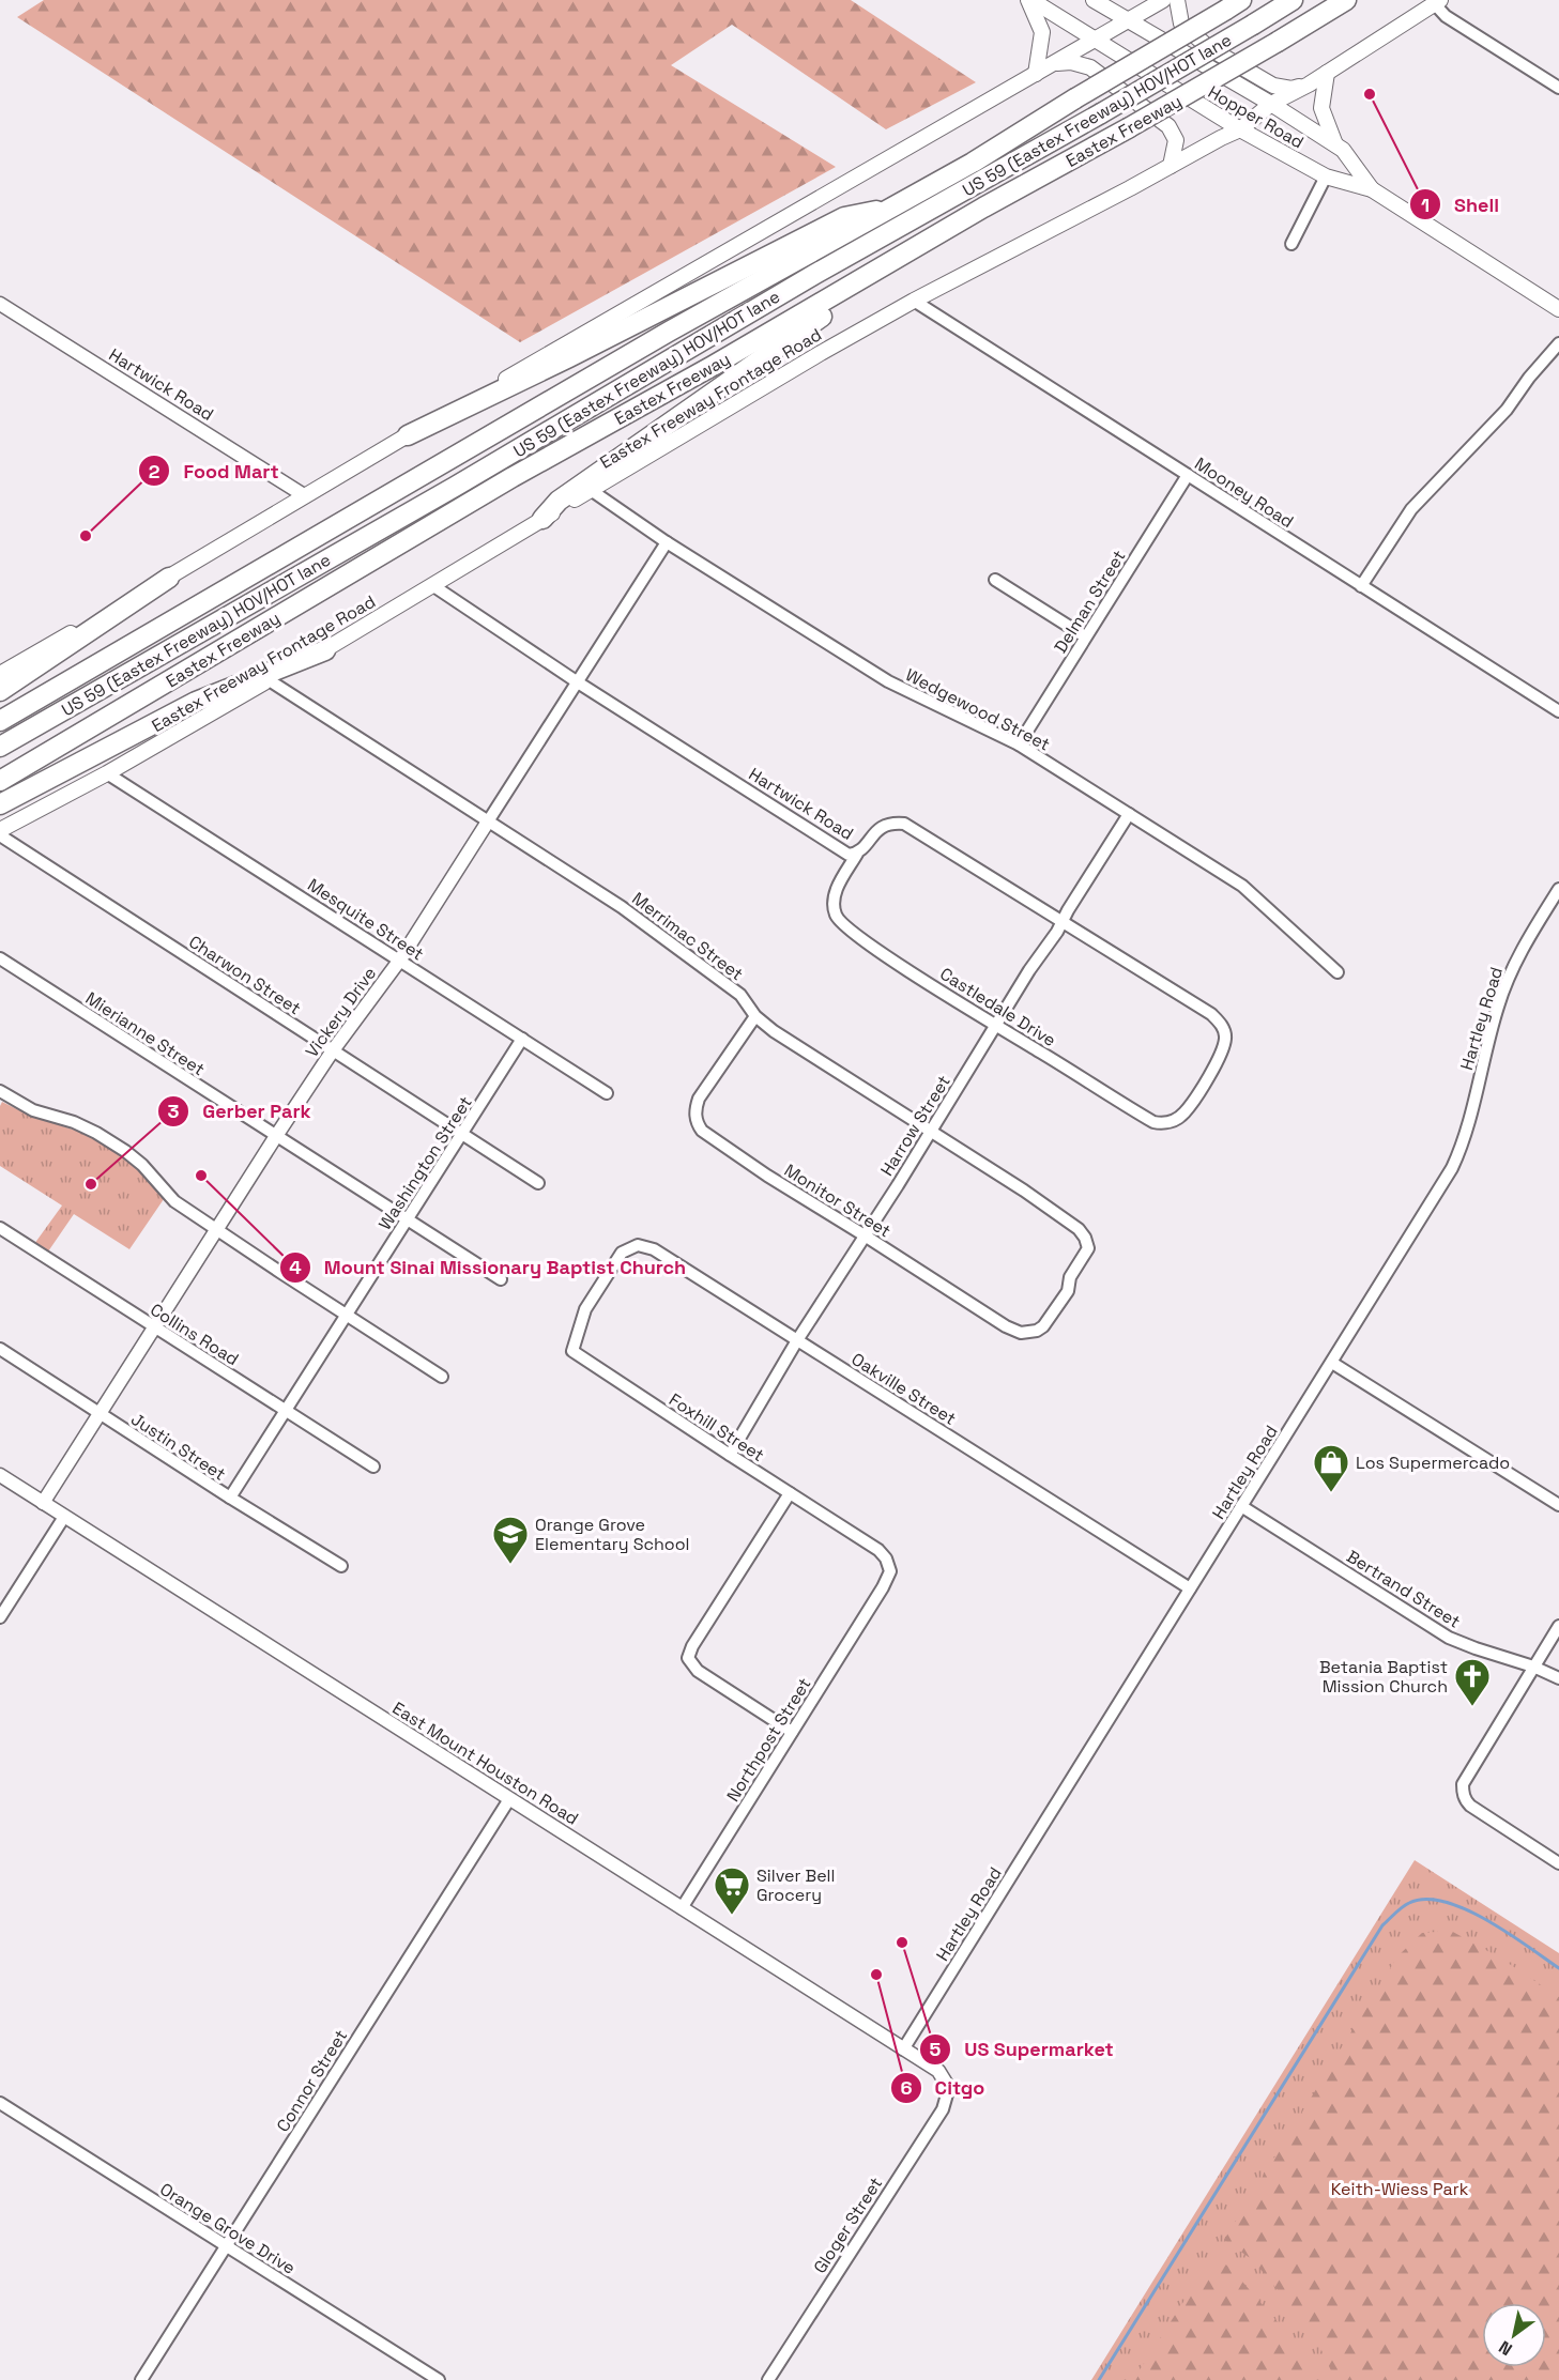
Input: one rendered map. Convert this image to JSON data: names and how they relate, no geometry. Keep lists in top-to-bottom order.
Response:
{
  "streets": {
    "highway": ["US 59 (Eastex Freeway) HOV/HOT lane", "Eastex Freeway"],
    "main road": ["Hopper Road", "Eastex Freeway Frontage Road"],
    "street": [
      "Hartwick Road",
      "Mooney Road",
      "Delman Street",
      "Wedgewood Street",
      "Mesquite Street",
      "Merrimac Street",
      "Charwon Street",
      "Castledale Drive",
      "Vickery Drive",
      "Hartley Road",
      "Mierianne Street",
      "Harrow Street",
      "Washington Street",
      "Monitor Street",
      "Collins Road",
      "Oakville Street",
      "Foxhill Street",
      "Justin Street",
      "Bertrand Street",
      "Northpost Street",
      "East Mount Houston Road",
      "Connor Street",
      "Gloger Street",
      "Orange Grove Drive"
    ]
  },
  "crossings": [
    ["Hopper Road", "Eastex Freeway Frontage Road"],
    ["Hartwick Road", "Eastex Freeway Frontage Road"],
    ["Hartwick Road", "Castledale Drive"],
    ["Hartwick Road", "Vickery Drive"],
    ["Hartwick Road", "Harrow Street"],
    ["Eastex Freeway Frontage Road", "Mooney Road"],
    ["Eastex Freeway Frontage Road", "Wedgewood Street"],
    ["Eastex Freeway Frontage Road", "Mesquite Street"],
    ["Eastex Freeway Frontage Road", "Merrimac Street"],
    ["Mooney Road", "Delman Street"],
    ["Delman Street", "Wedgewood Street"],
    ["Wedgewood Street", "Vickery Drive"],
    ["Wedgewood Street", "Harrow Street"],
    ["Mesquite Street", "Vickery Drive"],
    ["Mesquite Street", "Washington Street"],
    ["Merrimac Street", "Vickery Drive"],
    ["Merrimac Street", "Harrow Street"],
    ["Merrimac Street", "Monitor Street"],
    ["Charwon Street", "Vickery Drive"],
    ["Charwon Street", "Washington Street"],
    ["Castledale Drive", "Harrow Street"],
    ["Vickery Drive", "Mierianne Street"],
    ["Vickery Drive", "Collins Road"],
    ["Vickery Drive", "Justin Street"],
    ["Vickery Drive", "East Mount Houston Road"],
    ["Hartley Road", "Oakville Street"],
    ["Hartley Road", "Bertrand Street"],
    ["Hartley Road", "East Mount Houston Road"],
    ["Mierianne Street", "Washington Street"],
    ["Harrow Street", "Monitor Street"],
    ["Harrow Street", "Oakville Street"],
    ["Harrow Street", "Foxhill Street"],
    ["Washington Street", "Collins Road"],
    ["Washington Street", "Justin Street"],
    ["Oakville Street", "Foxhill Street"],
    ["Foxhill Street", "Northpost Street"],
    ["Northpost Street", "East Mount Houston Road"],
    ["East Mount Houston Road", "Connor Street"],
    ["East Mount Houston Road", "Gloger Street"],
    ["Connor Street", "Orange Grove Drive"]
  ],
  "parks": ["Keith-Wiess Park"],
  "places": {
    "other": [
      "Shell",
      "Food Mart",
      "Mount Sinai Missionary Baptist Church",
      "Gerber Park",
      "US Supermarket",
      "Citgo"
    ],
    "shop": ["Los Supermercado"],
    "school or university": ["Orange Grove Elementary School"],
    "church": ["Betania Baptist Mission Church"],
    "supermarket": ["Silver Bell Grocery"]
  },
  "north": "bottom left"
}
